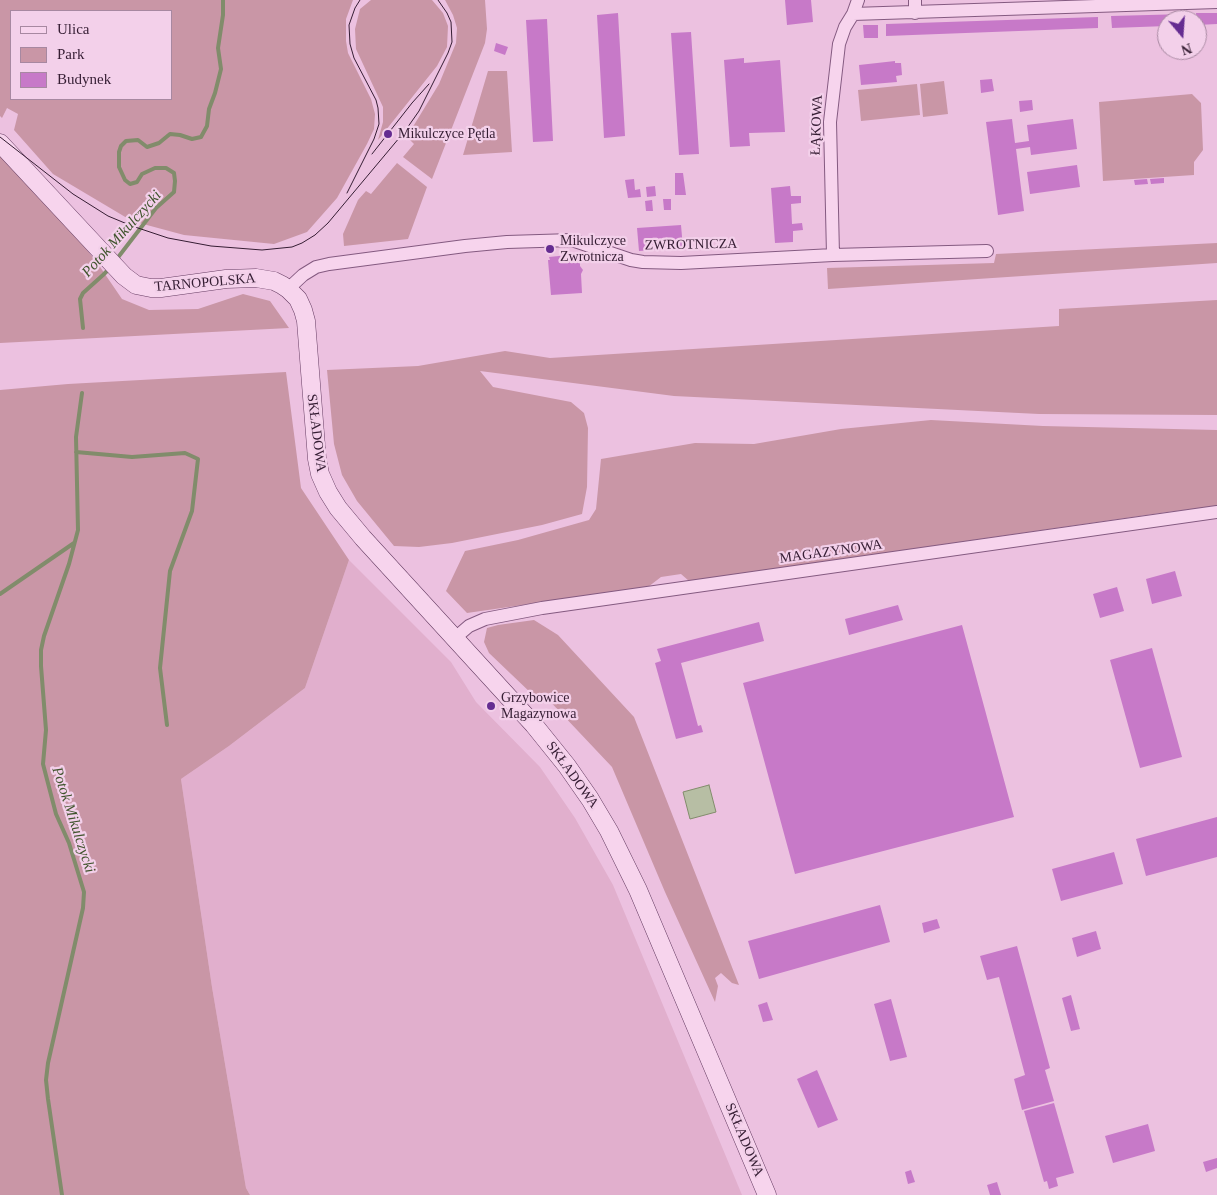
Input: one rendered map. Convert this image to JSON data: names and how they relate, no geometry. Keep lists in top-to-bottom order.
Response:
{
  "streets": {
    "main road": ["TARNOPOLSKA", "SKŁADOWA"],
    "street": ["ŁĄKOWA", "ZWROTNICZA", "MAGAZYNOWA"]
  },
  "crossings": [
    ["ŁĄKOWA", "ZWROTNICZA"],
    ["ZWROTNICZA", "TARNOPOLSKA"],
    ["ZWROTNICZA", "SKŁADOWA"],
    ["TARNOPOLSKA", "SKŁADOWA"],
    ["SKŁADOWA", "MAGAZYNOWA"]
  ],
  "water": ["Potok Mikulczycki"],
  "places": ["Mikulczyce Pętla", "Mikulczyce Zwrotnicza", "Grzybowice Magazynowa"],
  "legend": ["Ulica", "Park", "Budynek"],
  "north": "bottom"
}
